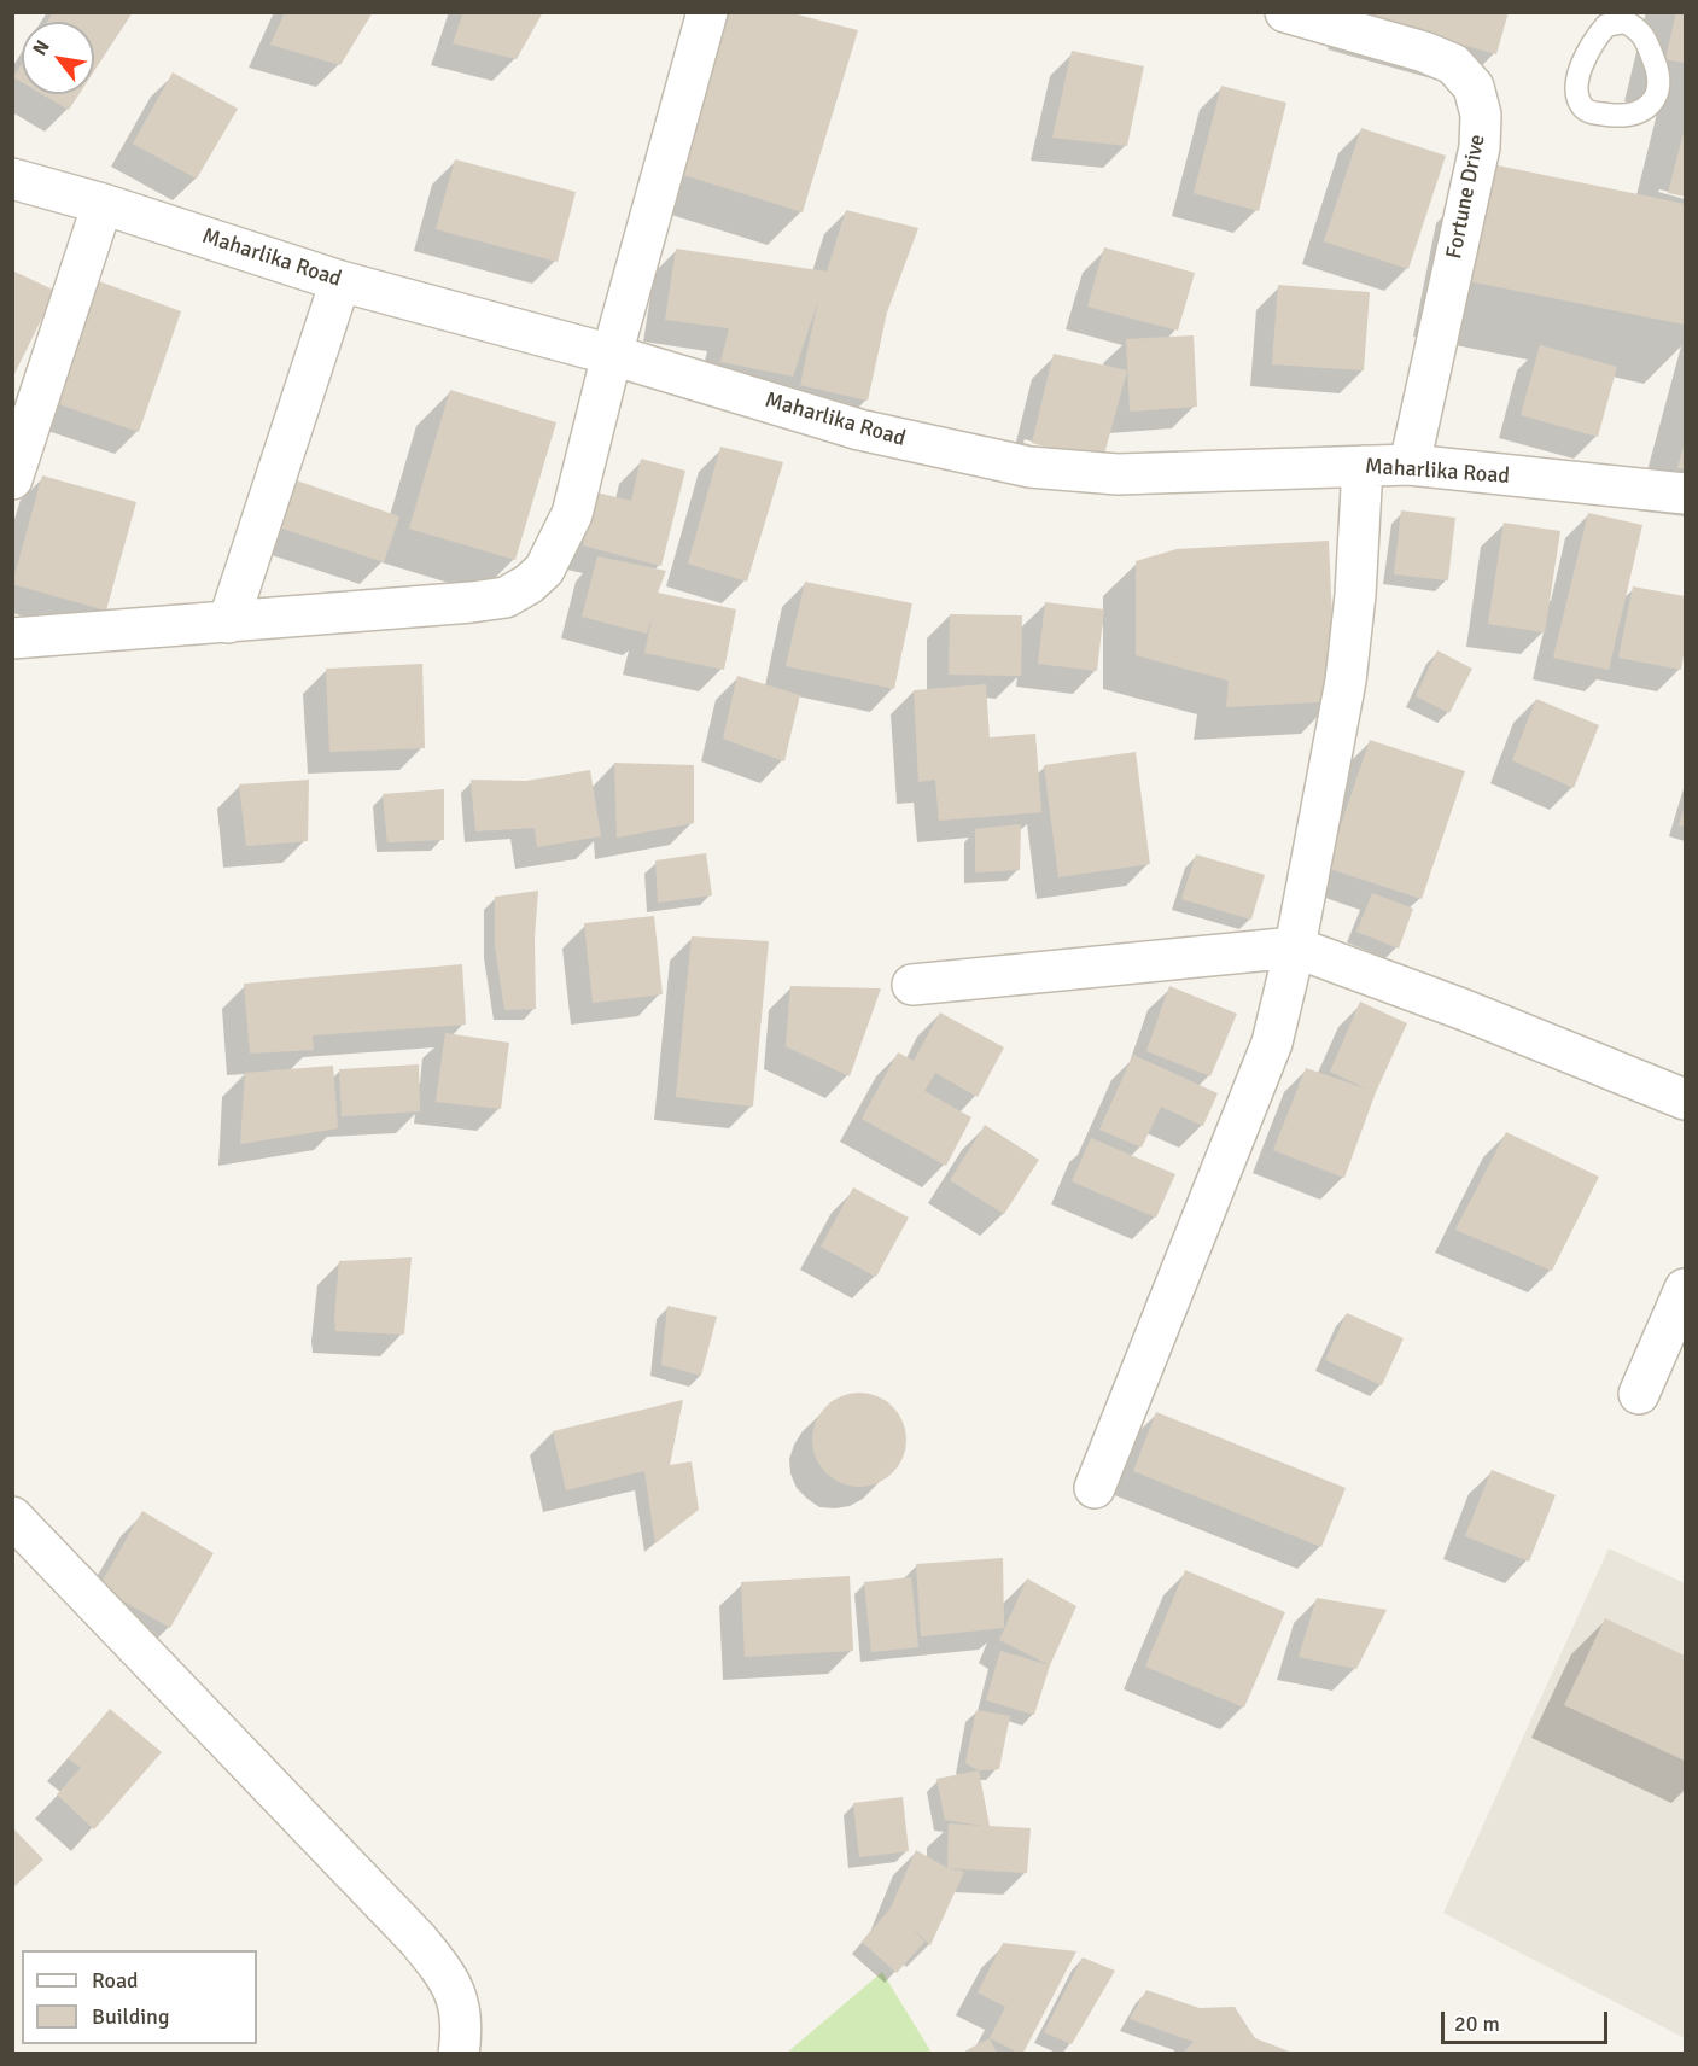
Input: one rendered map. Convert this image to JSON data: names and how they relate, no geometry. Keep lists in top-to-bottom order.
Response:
{
  "streets": {
    "street": ["Fortune Drive", "Maharlika Road"]
  },
  "crossings": [
    ["Fortune Drive", "Maharlika Road"]
  ],
  "legend": ["Road", "Building"],
  "scale_bar": "20 m",
  "north": "top left"
}
